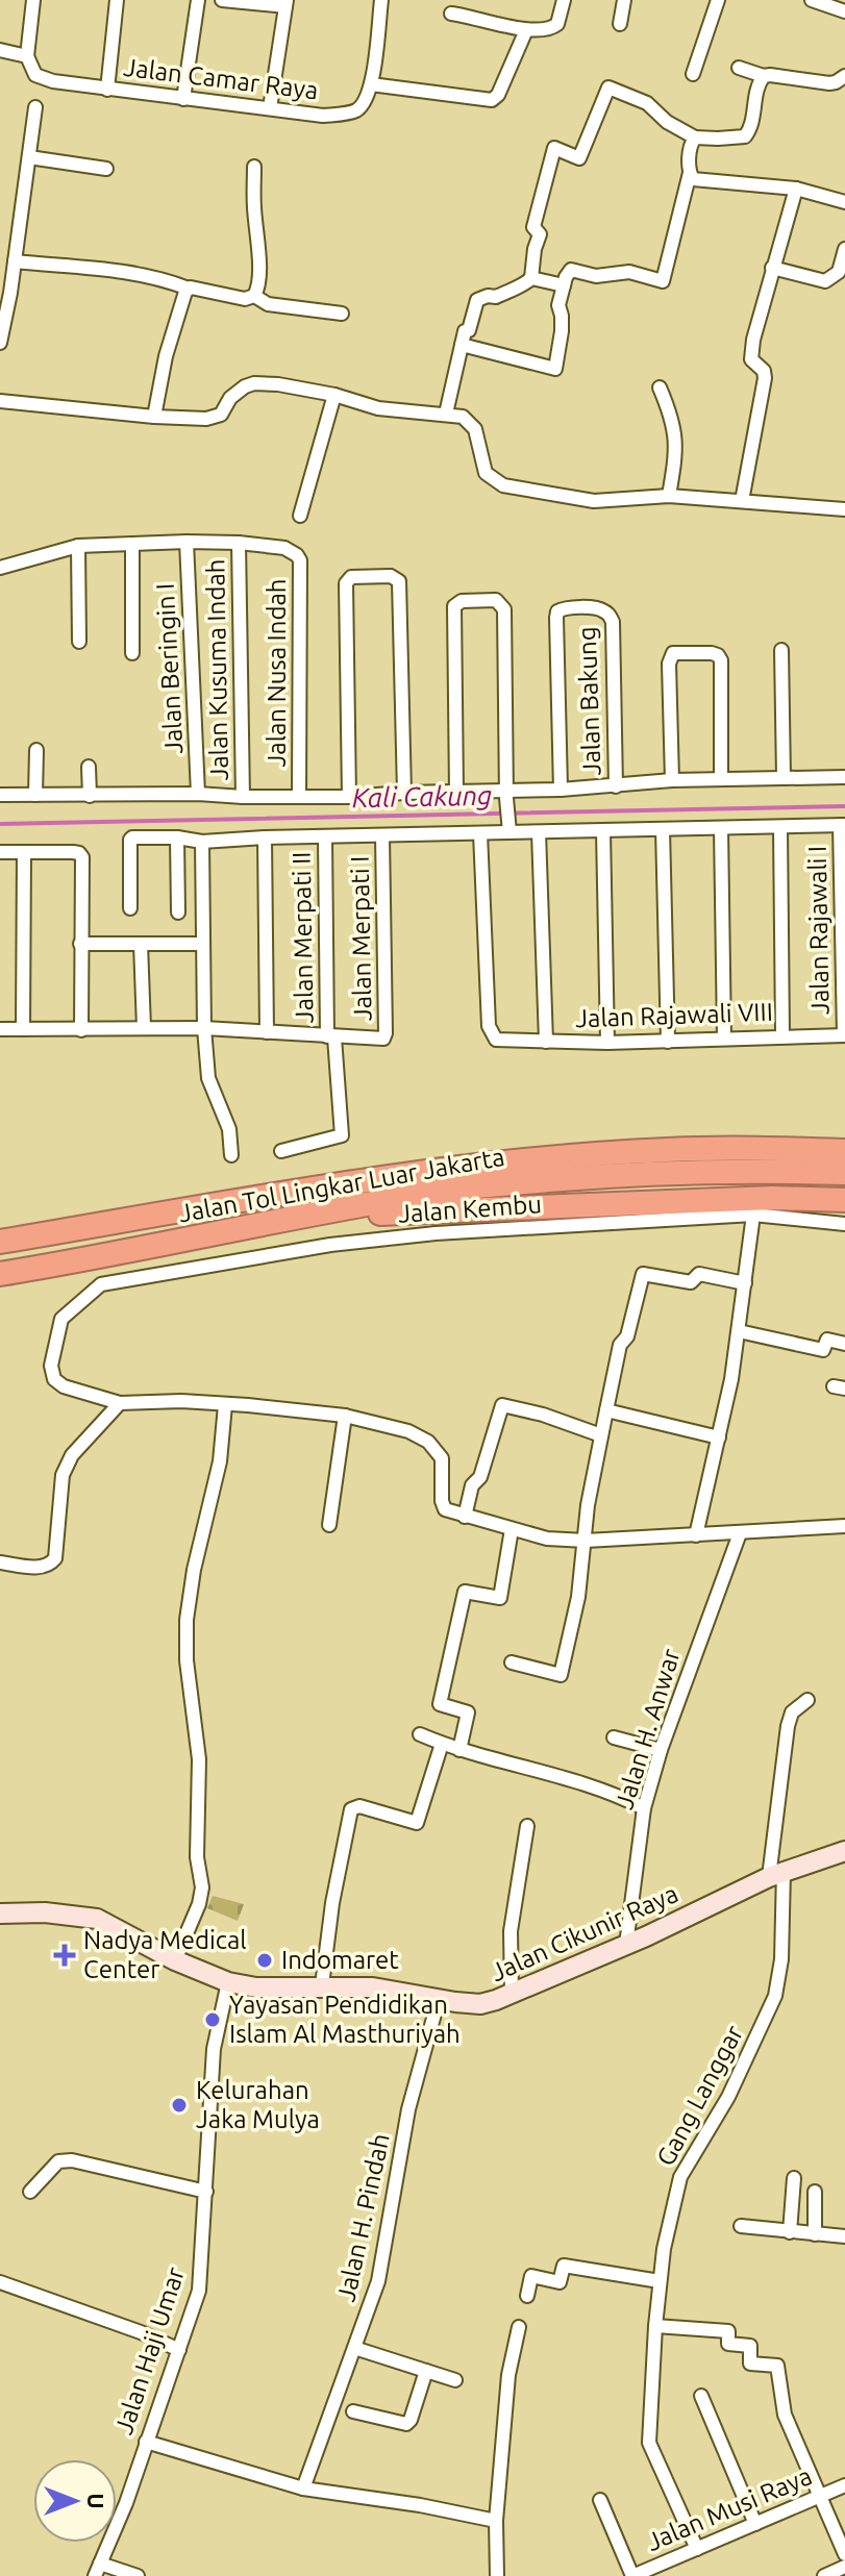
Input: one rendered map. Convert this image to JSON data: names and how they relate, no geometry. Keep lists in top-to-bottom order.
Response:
{
  "streets": {
    "highway": ["Jalan Tol Lingkar Luar Jakarta"],
    "street": [
      "Jalan Camar Raya",
      "Jalan Beringin I",
      "Jalan Kusuma Indah",
      "Jalan Nusa Indah",
      "Jalan Bakung",
      "Jalan Rajawali I",
      "Jalan Merpati II",
      "Jalan Merpati I",
      "Jalan Rajawali VIII",
      "Jalan Kembu",
      "Jalan H. Anwar",
      "Jalan Cikunir Raya",
      "Gang Langgar",
      "Jalan H. Pindah",
      "Jalan Haji Umar",
      "Jalan Musi Raya"
    ]
  },
  "crossings": [
    ["Jalan Kusuma Indah", "Jalan Nusa Indah"],
    ["Jalan Rajawali I", "Jalan Rajawali VIII"],
    ["Jalan Merpati II", "Jalan Merpati I"],
    ["Jalan H. Anwar", "Jalan Cikunir Raya"],
    ["Jalan Cikunir Raya", "Gang Langgar"],
    ["Jalan Cikunir Raya", "Jalan H. Pindah"],
    ["Jalan Cikunir Raya", "Jalan Haji Umar"],
    ["Gang Langgar", "Jalan Musi Raya"]
  ],
  "water": ["Kali Cakung"],
  "places": {
    "health": ["Nadya Medical Center"],
    "other": ["Indomaret", "Yayasan Pendidikan Islam Al Masthuriyah", "Kelurahan Jaka Mulya"]
  },
  "north": "right"
}
